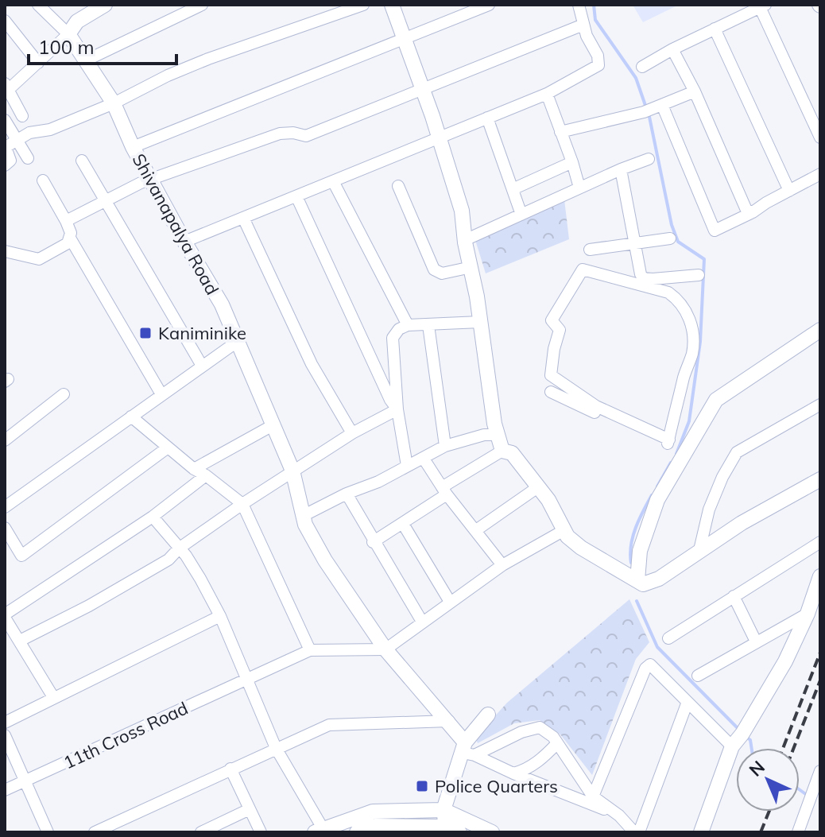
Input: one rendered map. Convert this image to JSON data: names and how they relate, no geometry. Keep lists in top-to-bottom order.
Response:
{
  "streets": {
    "street": ["Shivanapalya Road", "11th Cross Road"]
  },
  "places": {
    "transit": ["Kaniminike", "Police Quarters"]
  },
  "scale_bar": "100 m",
  "north": "top left"
}
